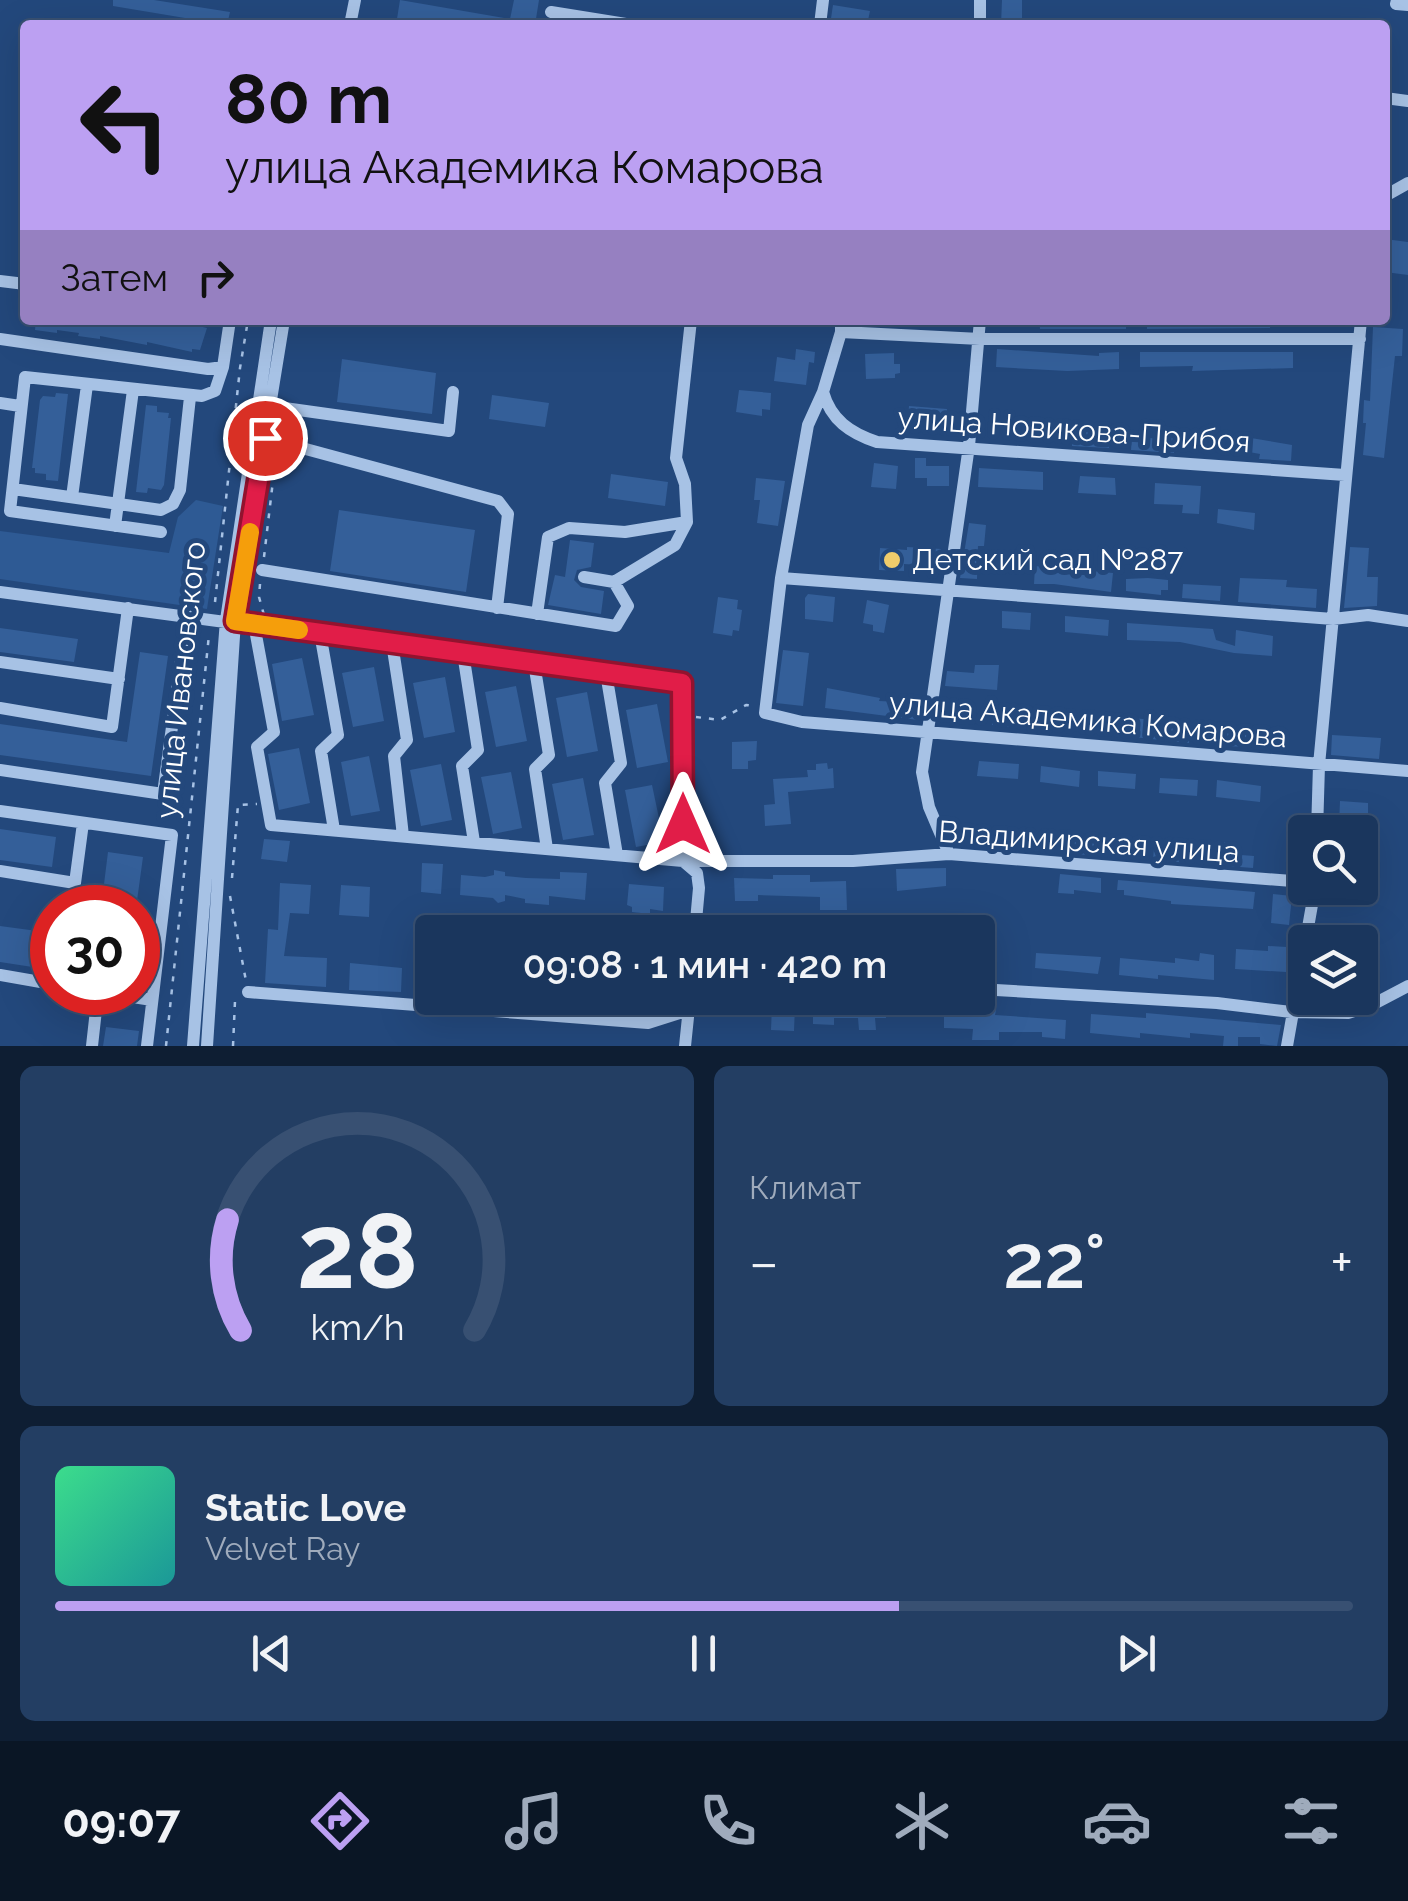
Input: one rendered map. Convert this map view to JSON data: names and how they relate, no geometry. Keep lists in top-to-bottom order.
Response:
{
  "streets": {
    "street": [
      "улица Новикова-Прибоя",
      "улица Ивановского",
      "улица Академика Комарова",
      "Владимирская улица"
    ]
  },
  "places": ["Детский сад №287"],
  "page": {
    "turn": ["80 m", "улица Академика Комарова"],
    "then": "Затем",
    "limit": "30",
    "trip": "09:08 · 1 мин · 420 m",
    "tile": "Климат",
    "heat": ["−", "22°", "+"],
    "song": ["Static Love", "Velvet Ray"],
    "tabs": "09:07",
    "gauge": ["28", "km/h"]
  }
}
